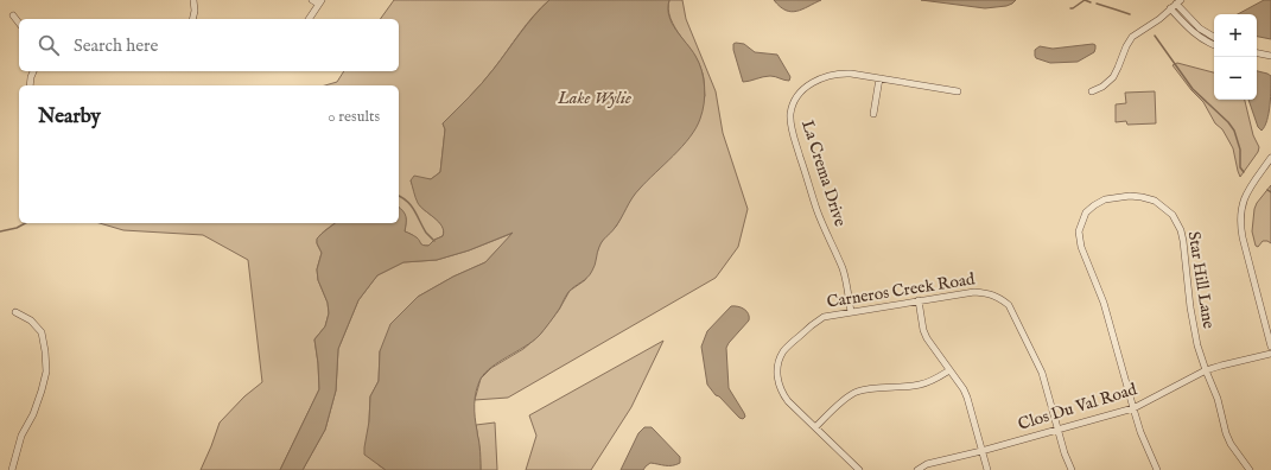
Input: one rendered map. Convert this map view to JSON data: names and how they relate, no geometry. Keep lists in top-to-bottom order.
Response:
{
  "streets": {
    "street": [
      "La Crema Drive",
      "Star Hill Lane",
      "Carneros Creek Road",
      "Clos Du Val Road"
    ]
  },
  "crossings": [
    ["La Crema Drive", "Carneros Creek Road"],
    ["Star Hill Lane", "Clos Du Val Road"],
    ["Carneros Creek Road", "Clos Du Val Road"]
  ],
  "water": ["Lake Wylie"],
  "page": {
    "map_buttons": ["+", "−"],
    "search": "Search here",
    "heading": ["Nearby", "0 results"]
  }
}
